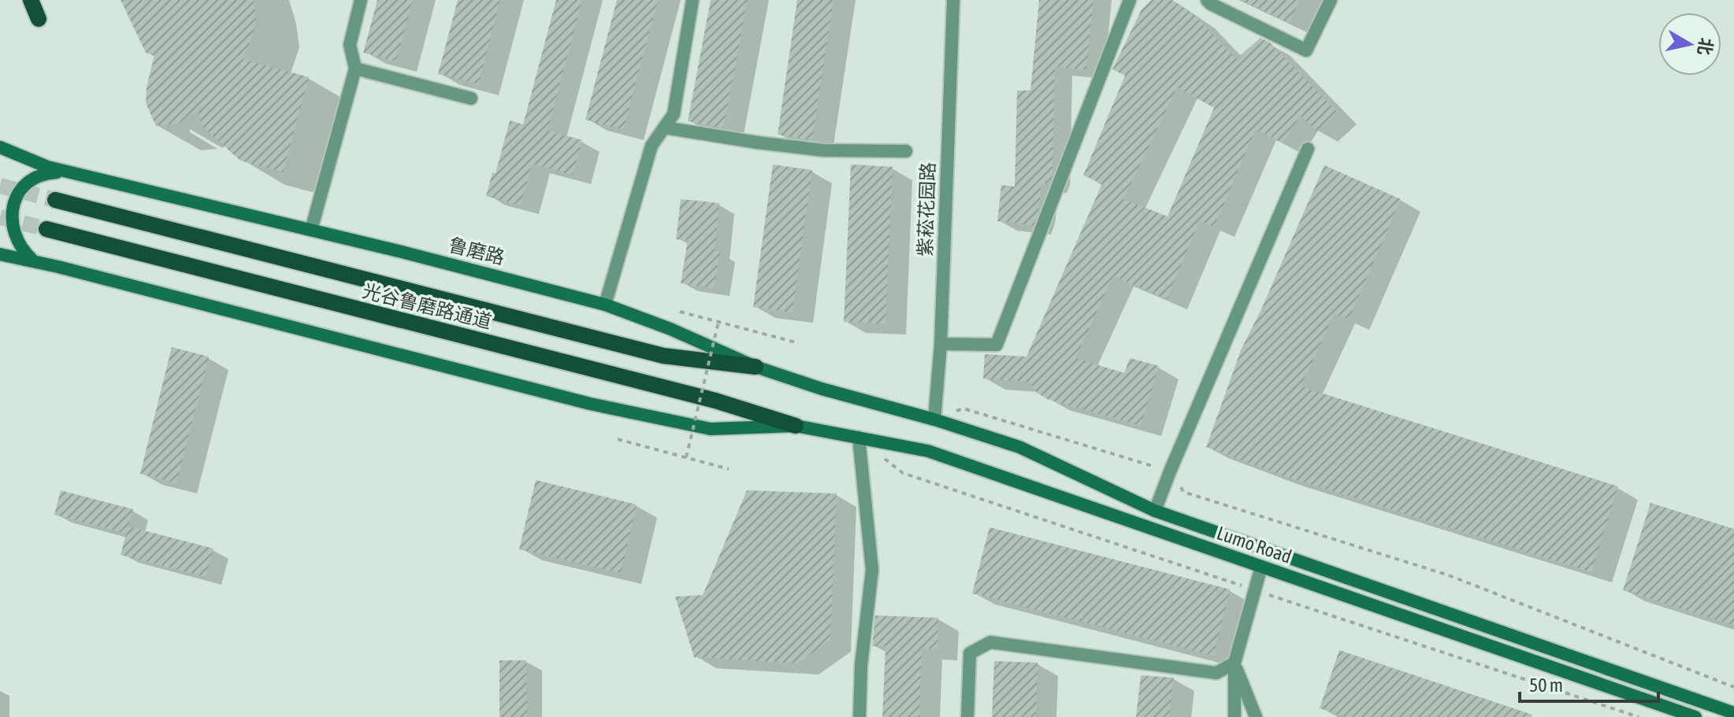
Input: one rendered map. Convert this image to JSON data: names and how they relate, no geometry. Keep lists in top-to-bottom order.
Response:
{
  "streets": {
    "main road": ["鲁磨路", "光谷鲁磨路通道", "Lumo Road"],
    "street": ["紫菘花园路"]
  },
  "crossings": [
    ["紫菘花园路", "鲁磨路"],
    ["紫菘花园路", "Lumo Road"],
    ["鲁磨路", "光谷鲁磨路通道"],
    ["鲁磨路", "Lumo Road"],
    ["光谷鲁磨路通道", "Lumo Road"]
  ],
  "scale_bar": "50 m",
  "north": "right"
}
